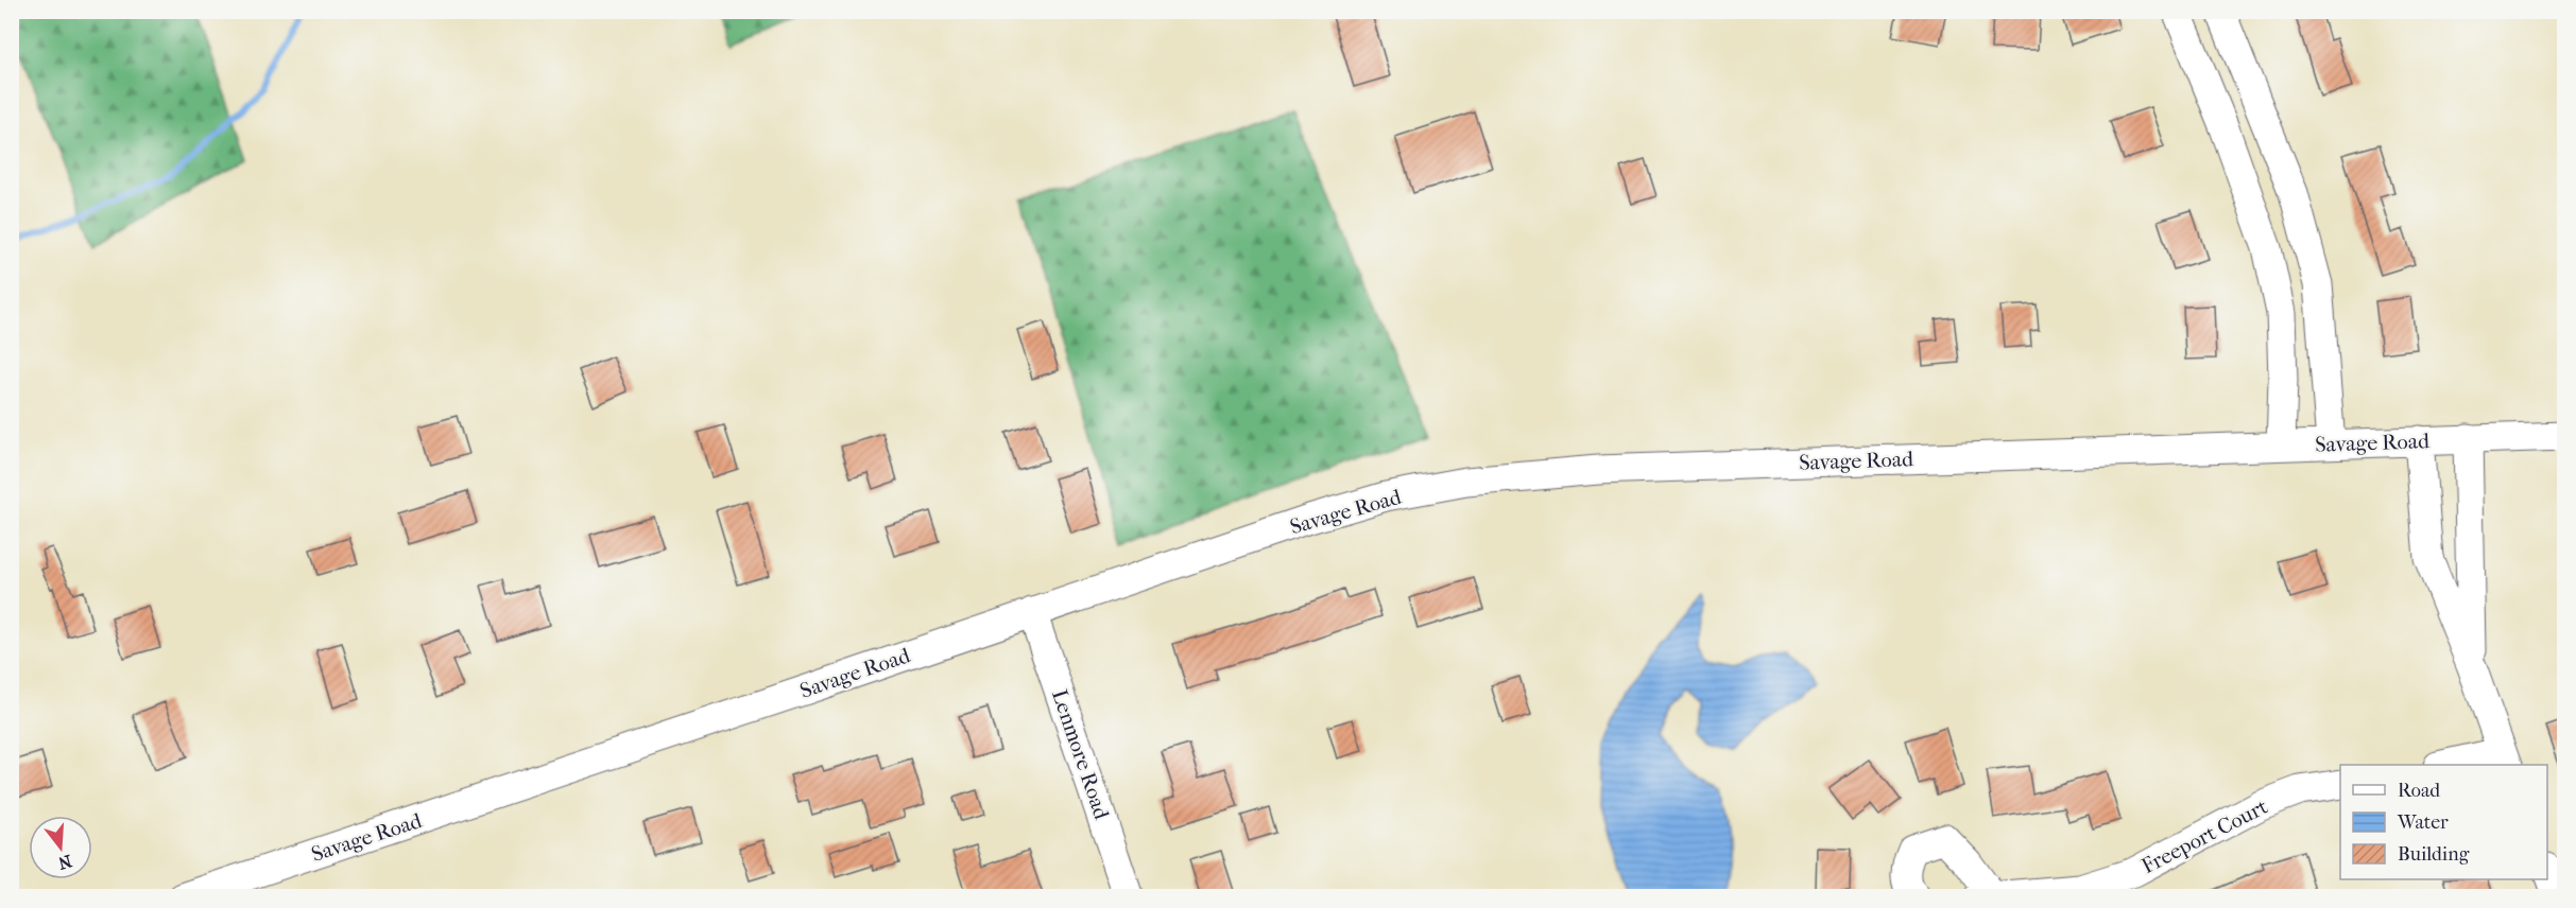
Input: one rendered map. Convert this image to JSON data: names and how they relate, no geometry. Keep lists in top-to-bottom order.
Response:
{
  "streets": {
    "street": ["Savage Road", "Lenmore Road", "Freeport Court"]
  },
  "crossings": [
    ["Savage Road", "Lenmore Road"]
  ],
  "legend": ["Road", "Water", "Building"],
  "north": "bottom"
}
